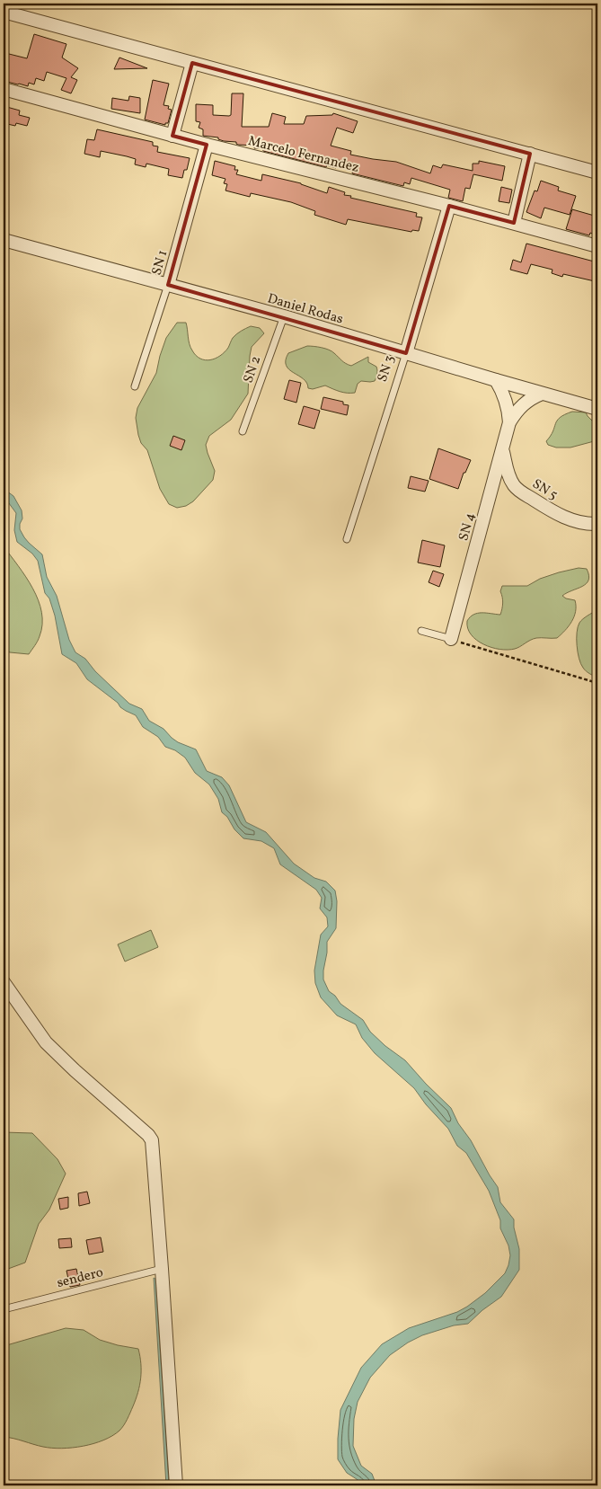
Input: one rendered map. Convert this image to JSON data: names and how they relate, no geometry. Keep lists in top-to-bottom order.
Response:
{
  "streets": {
    "street": [
      "Marcelo Fernandez",
      "SN 1",
      "Daniel Rodas",
      "SN 3",
      "SN 5",
      "SN 4"
    ],
    "lane": ["SN 2", "sendero"]
  },
  "crossings": [
    ["Marcelo Fernandez", "SN 1"],
    ["Marcelo Fernandez", "SN 3"],
    ["SN 1", "Daniel Rodas"],
    ["Daniel Rodas", "SN 3"],
    ["Daniel Rodas", "SN 2"],
    ["Daniel Rodas", "SN 4"],
    ["SN 5", "SN 4"]
  ]
}
